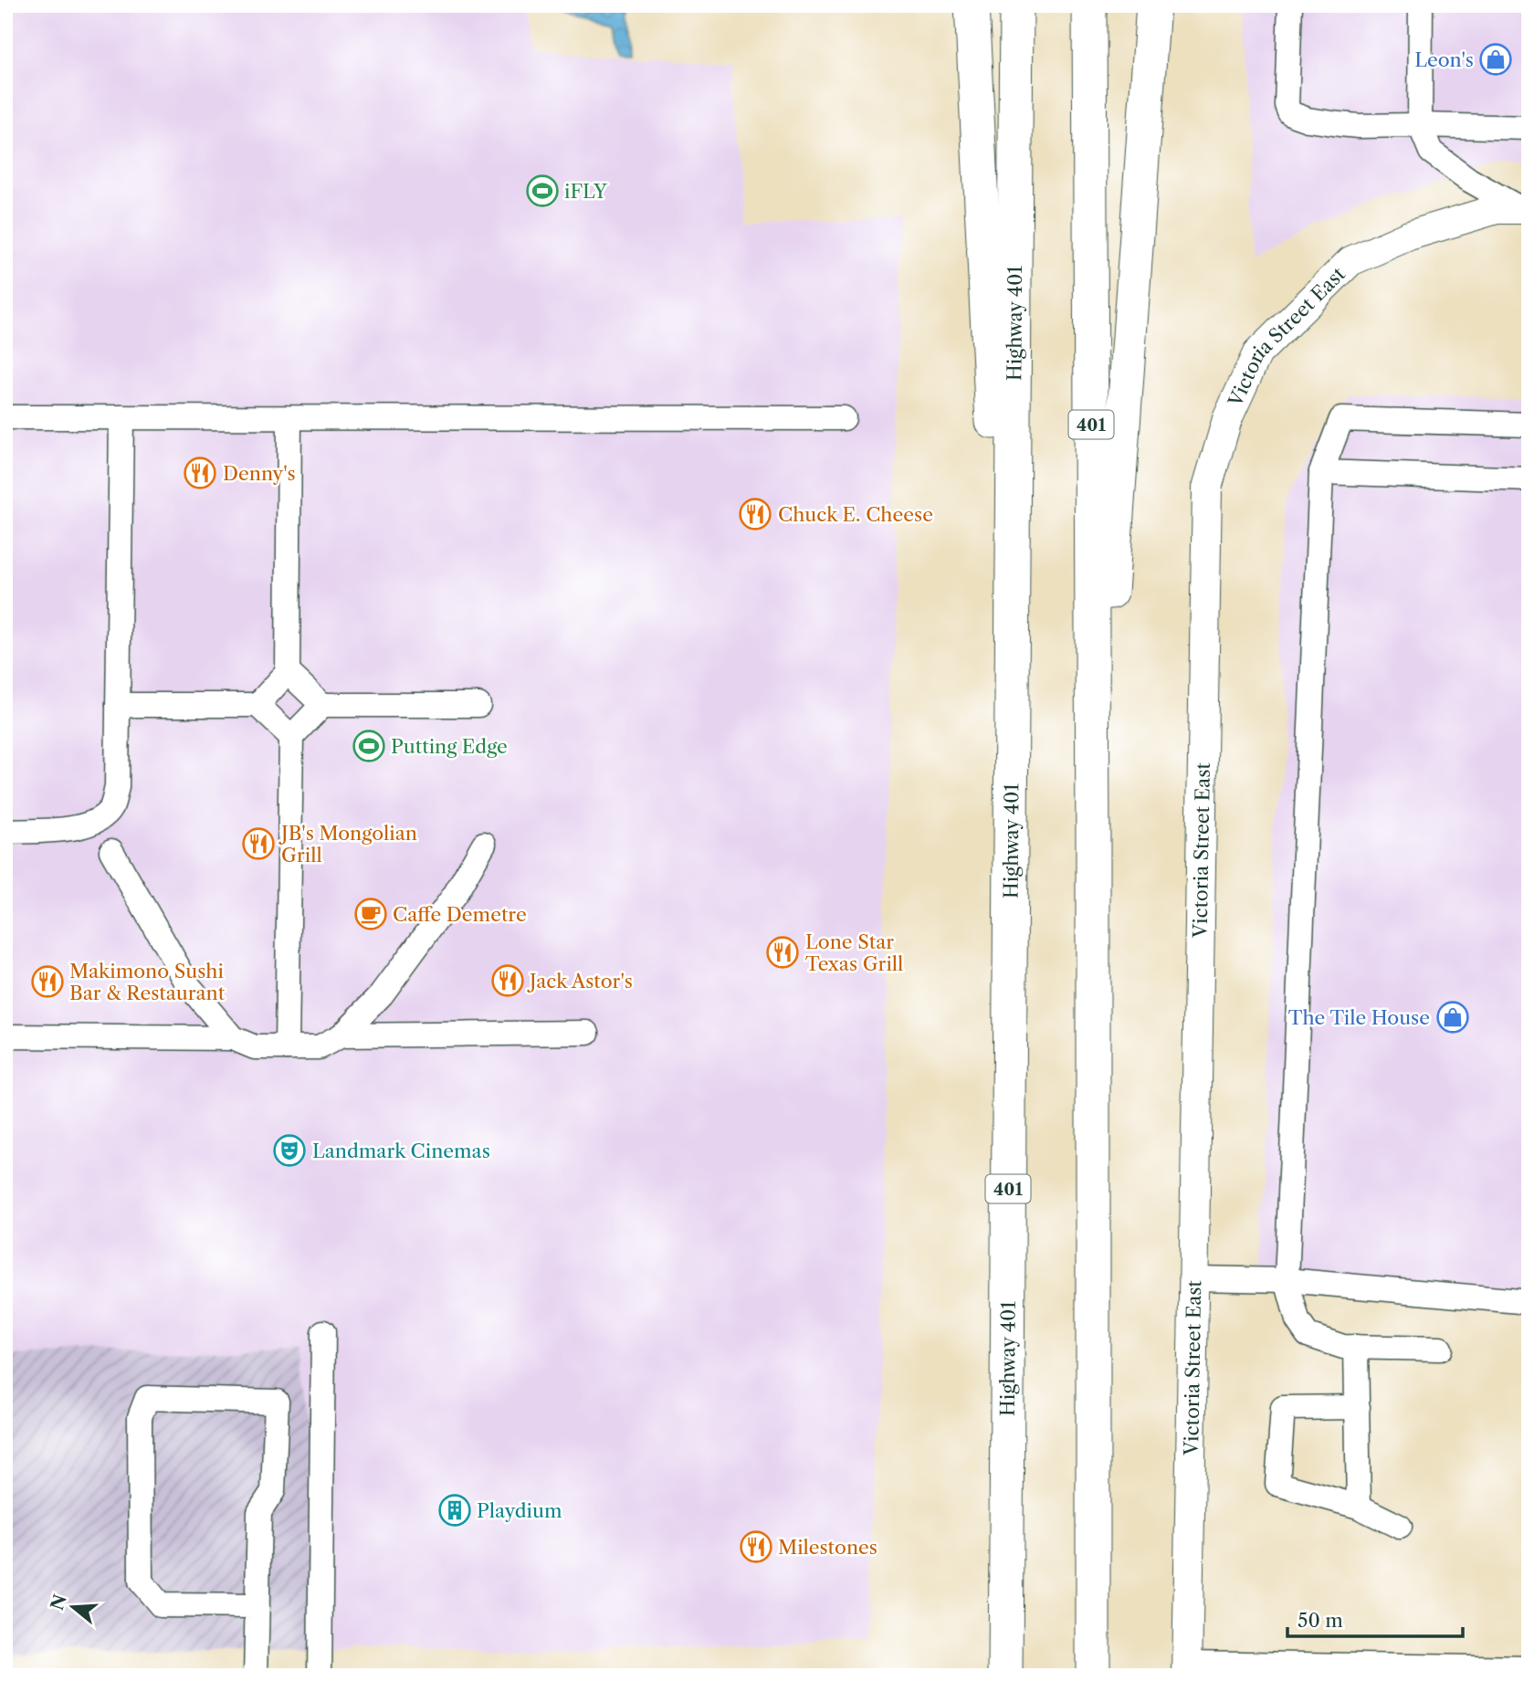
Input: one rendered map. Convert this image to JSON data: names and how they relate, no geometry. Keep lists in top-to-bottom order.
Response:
{
  "streets": {
    "highway": ["Highway 401", "401"],
    "main road": ["Victoria Street East"]
  },
  "places": {
    "shop": ["Leon's", "The Tile House"],
    "sports": ["iFLY", "Putting Edge"],
    "restaurant": [
      "Denny's",
      "Chuck E. Cheese",
      "JB's Mongolian Grill",
      "Lone Star Texas Grill",
      "Jack Astor's",
      "Makimono Sushi Bar & Restaurant",
      "Milestones"
    ],
    "cafe": ["Caffe Demetre"],
    "theatre": ["Landmark Cinemas"],
    "building": ["Playdium"]
  },
  "scale_bar": "50 m",
  "north": "left"
}
